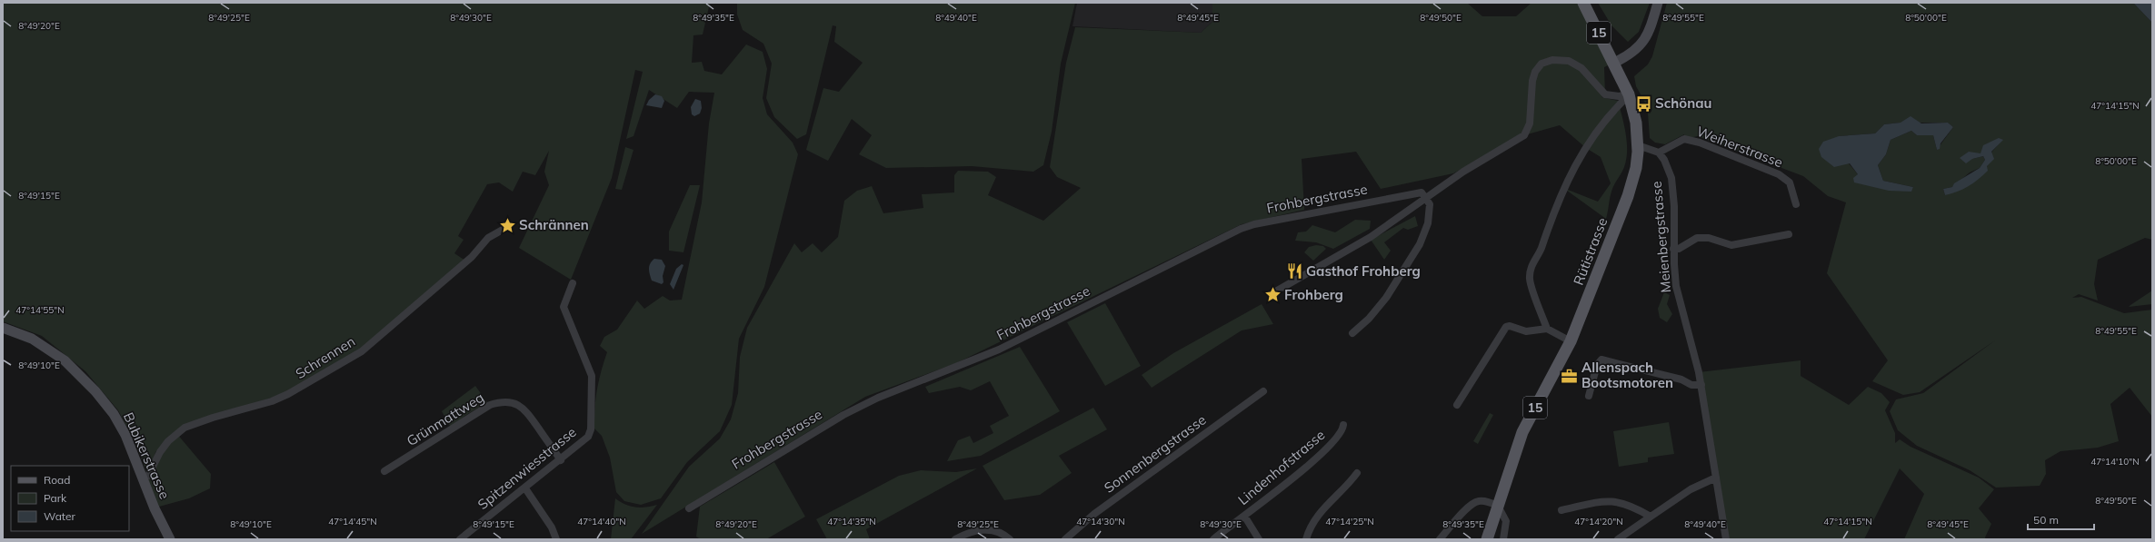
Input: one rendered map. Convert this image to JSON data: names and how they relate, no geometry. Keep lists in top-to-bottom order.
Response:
{
  "streets": {
    "main road": ["15", "Rütistrasse"],
    "street": [
      "Weiherstrasse",
      "Frohbergstrasse",
      "Meienbergstrasse",
      "Schrennen",
      "Grünmattweg",
      "Sonnenbergstrasse",
      "Bubikerstrasse",
      "Lindenhofstrasse",
      "Spitzenwiesstrasse"
    ]
  },
  "crossings": [
    ["Weiherstrasse", "Meienbergstrasse"],
    ["Schrennen", "Bubikerstrasse"],
    ["Grünmattweg", "Spitzenwiesstrasse"]
  ],
  "places": {
    "bus stop": ["Schönau"],
    "place": ["Schrännen", "Frohberg"],
    "restaurant": ["Gasthof Frohberg"],
    "office": ["Allenspach Bootsmotoren"]
  },
  "legend": ["Road", "Park", "Water"],
  "scale_bar": "50 m",
  "coordinates": [
    "8°49'25\"E",
    "8°49'30\"E",
    "8°49'35\"E",
    "8°49'40\"E",
    "8°49'45\"E",
    "8°49'50\"E",
    "8°49'55\"E",
    "8°50'00\"E",
    "8°49'20\"E",
    "47°14'15\"N",
    "8°49'15\"E",
    "47°14'55\"N",
    "8°49'10\"E",
    "47°14'10\"N",
    "47°14'45\"N",
    "47°14'40\"N",
    "47°14'35\"N",
    "47°14'30\"N",
    "47°14'25\"N",
    "47°14'20\"N"
  ]
}
